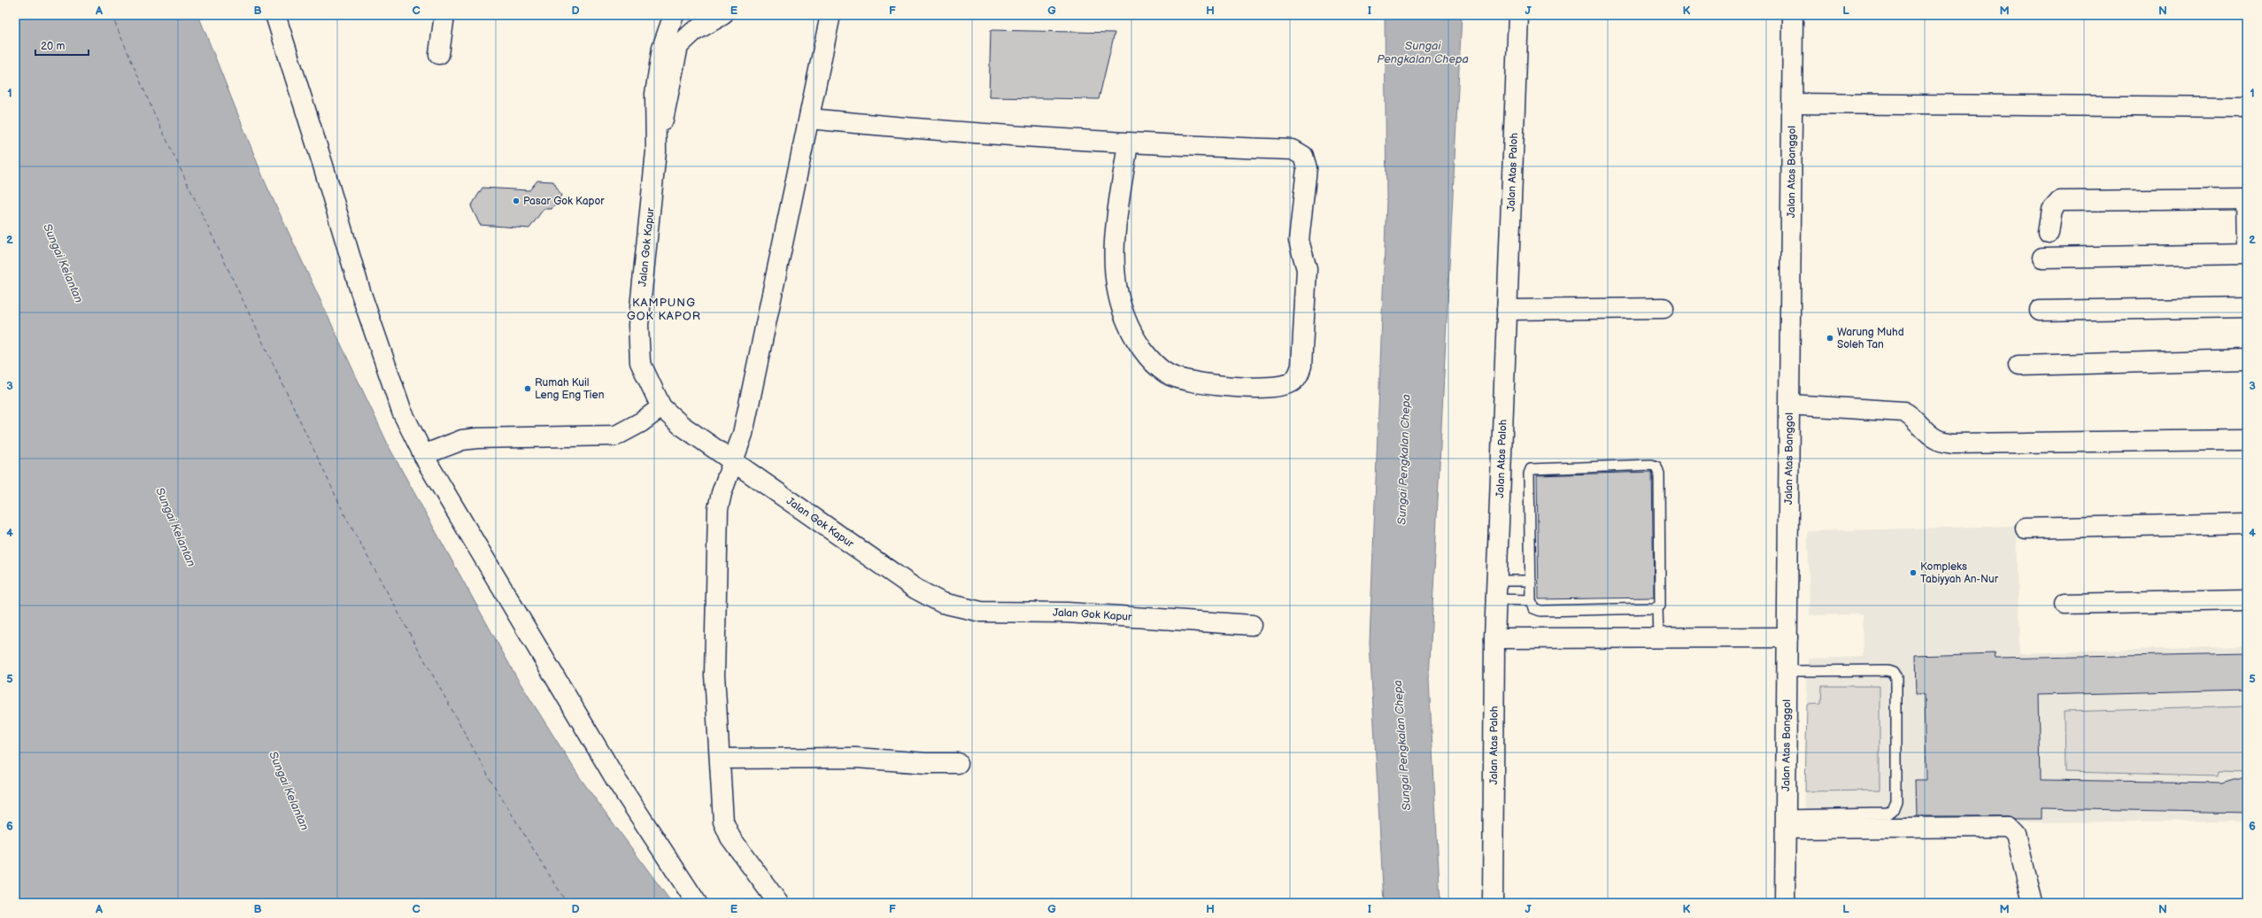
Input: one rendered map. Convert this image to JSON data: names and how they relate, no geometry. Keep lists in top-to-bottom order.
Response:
{
  "streets": {
    "street": ["Jalan Atas Paloh", "Jalan Atas Banggol", "Jalan Gok Kapur"]
  },
  "districts": ["KAMPUNG GOK KAPOR"],
  "water": ["Sungai Pengkalan Chepa", "Sungai Kelantan"],
  "places": [
    "Pasar Gok Kapor",
    "Warung Muhd Soleh Tan",
    "Rumah Kuil Leng Eng Tien",
    "Kompleks Tabiyyah An-Nur"
  ],
  "scale_bar": "20 m",
  "grid": {
    "columns": [
      "A",
      "B",
      "C",
      "D",
      "E",
      "F",
      "G",
      "H",
      "I",
      "J",
      "K",
      "L",
      "M",
      "N"
    ],
    "rows": [
      "1",
      "2",
      "3",
      "4",
      "5",
      "6"
    ]
  }
}
